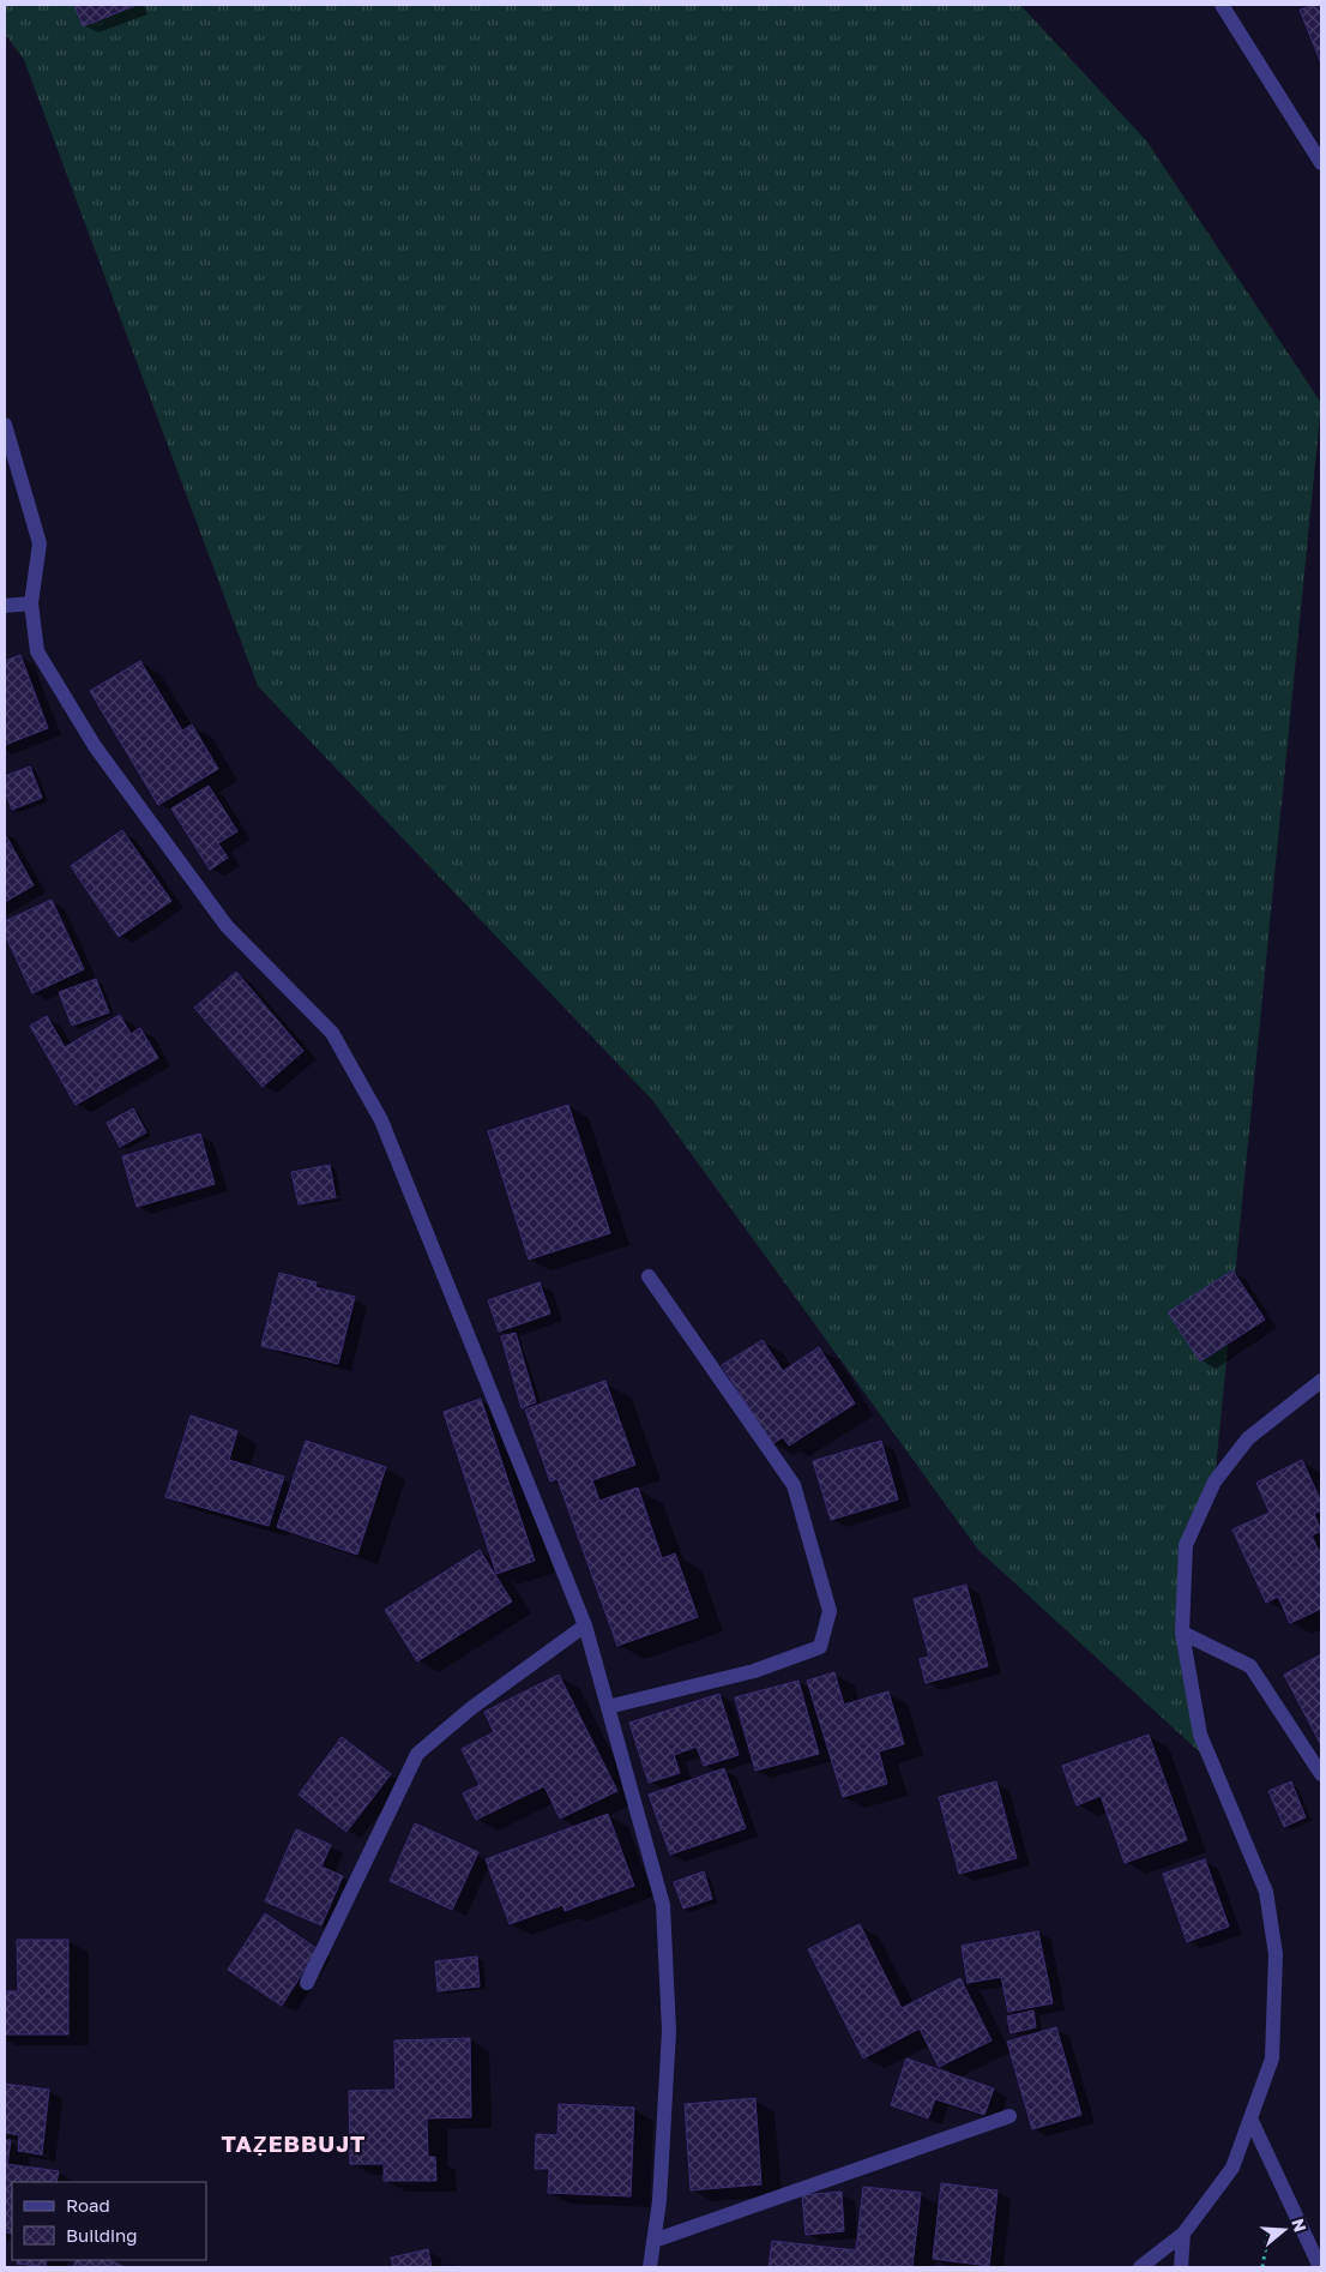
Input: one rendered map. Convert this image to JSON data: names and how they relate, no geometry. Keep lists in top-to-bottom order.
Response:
{
  "districts": ["TAẒEBBUJT"],
  "legend": ["Road", "Building"],
  "north": "right"
}
